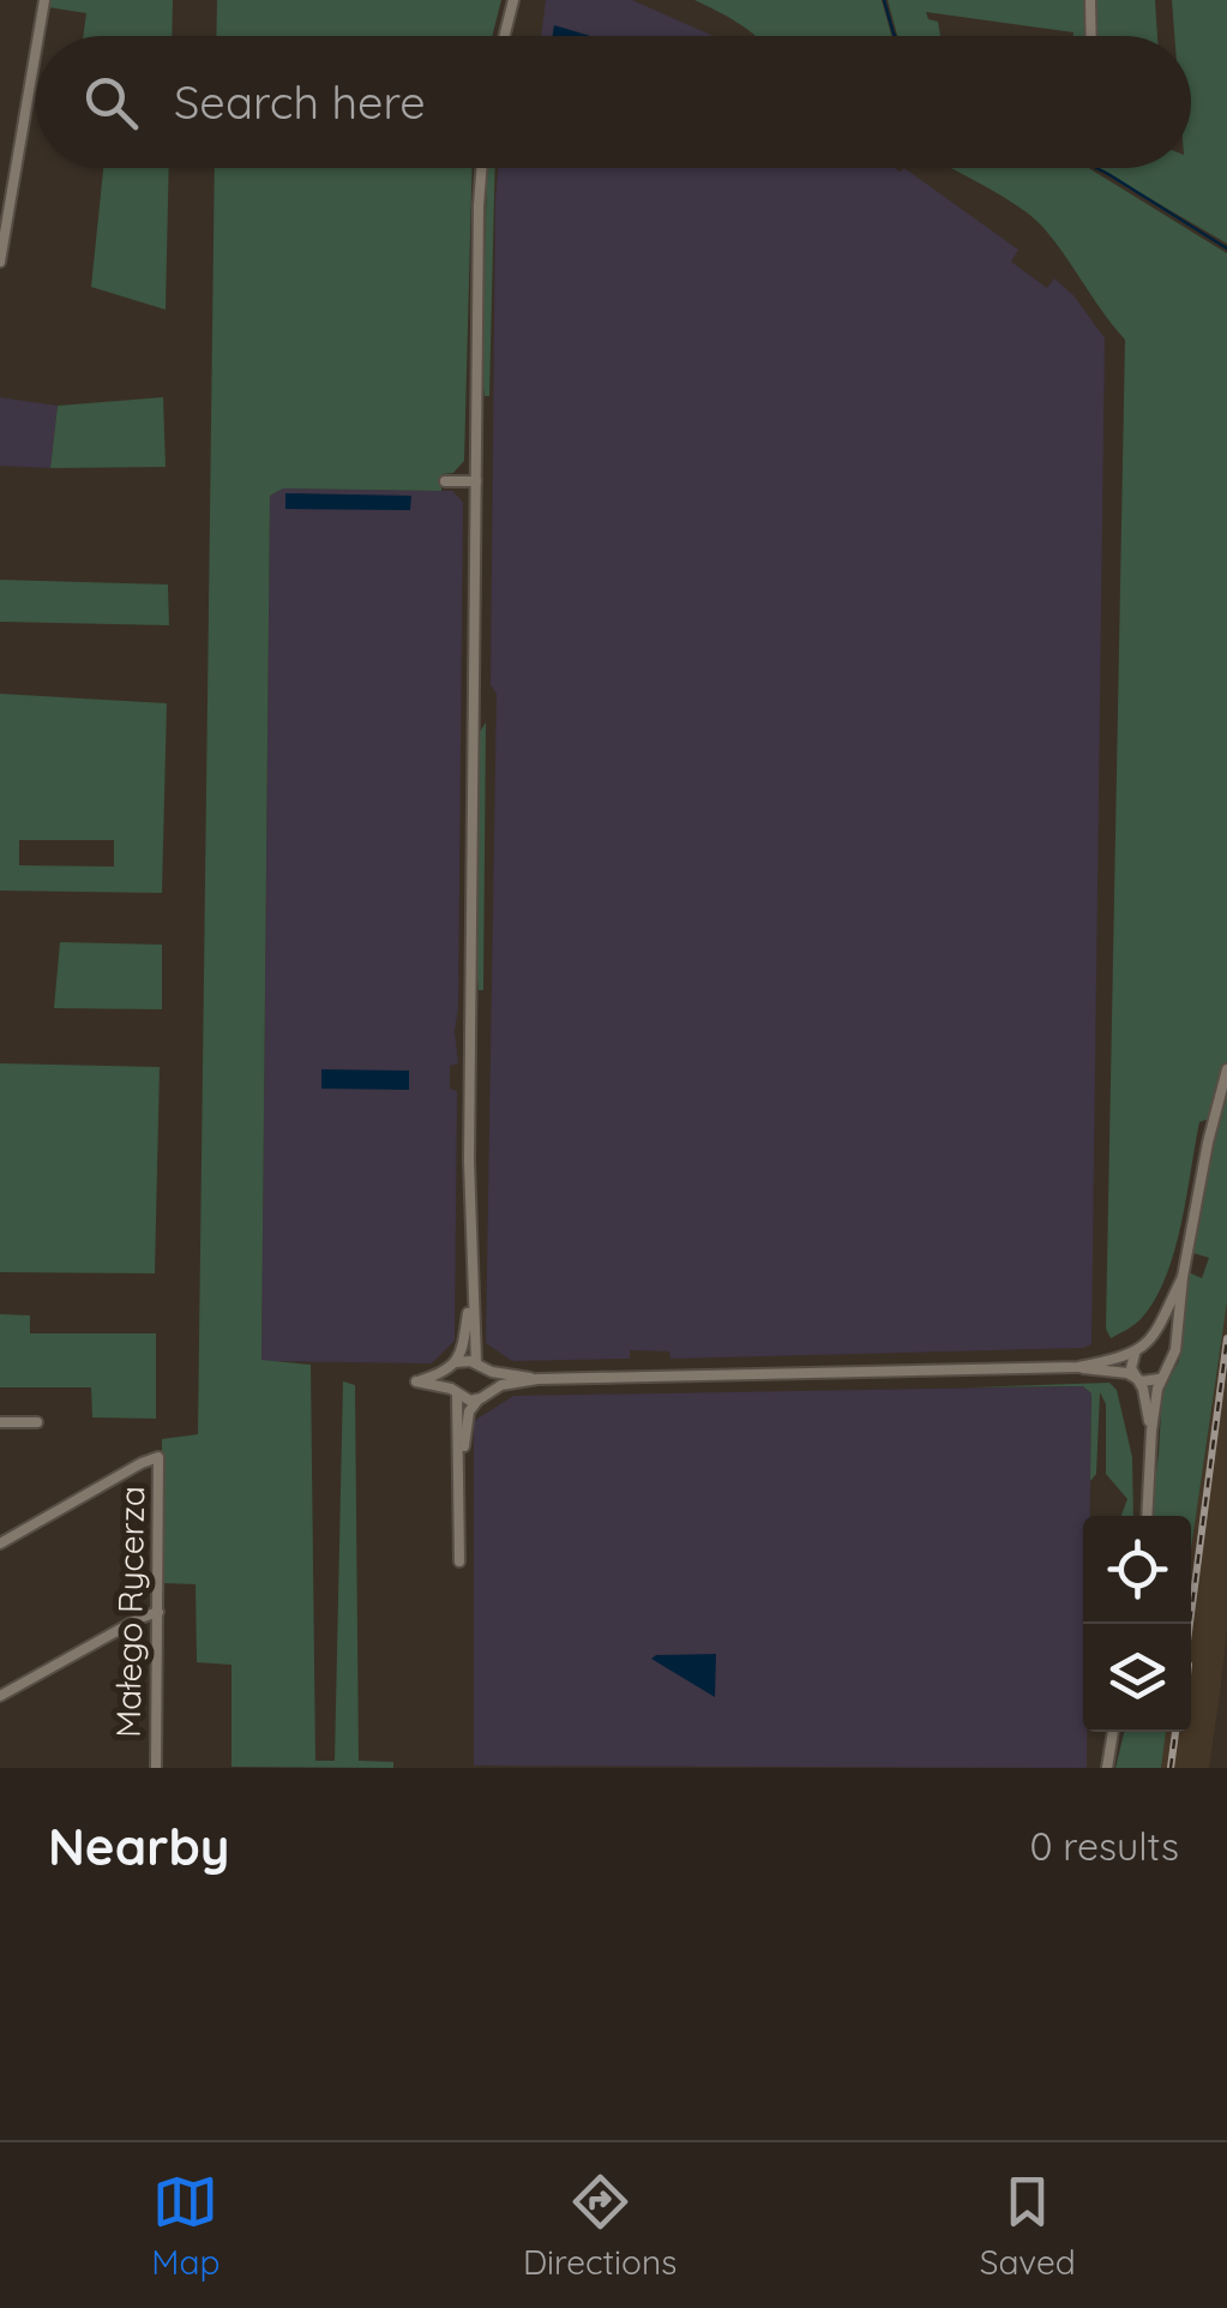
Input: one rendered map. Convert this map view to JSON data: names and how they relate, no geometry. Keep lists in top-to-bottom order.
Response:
{
  "streets": {
    "street": ["Małego Rycerza"]
  },
  "page": {
    "search": "Search here",
    "heading": ["Nearby", "0 results"],
    "nav": ["Map", "Directions", "Saved"]
  }
}
